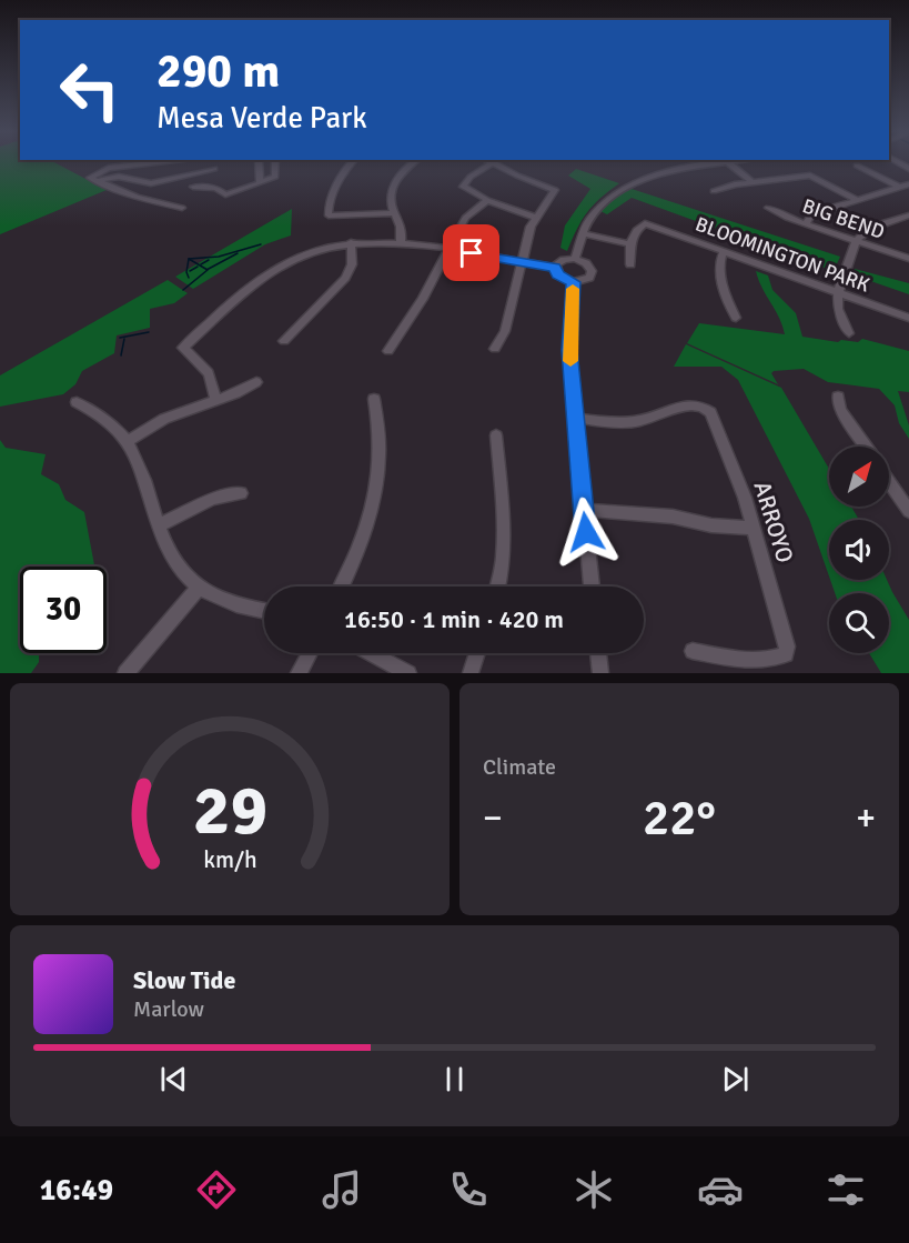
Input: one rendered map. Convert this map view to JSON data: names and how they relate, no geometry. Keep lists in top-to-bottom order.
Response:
{
  "streets": {
    "street": ["BIG BEND", "BLOOMINGTON PARK", "ARROYO"]
  },
  "north": "top right",
  "page": {
    "turn": ["290 m", "Mesa Verde Park"],
    "limit": "30",
    "trip": "16:50 · 1 min · 420 m",
    "tile": "Climate",
    "heat": ["−", "22°", "+"],
    "song": ["Slow Tide", "Marlow"],
    "tabs": "16:49",
    "gauge": ["29", "km/h"]
  }
}
